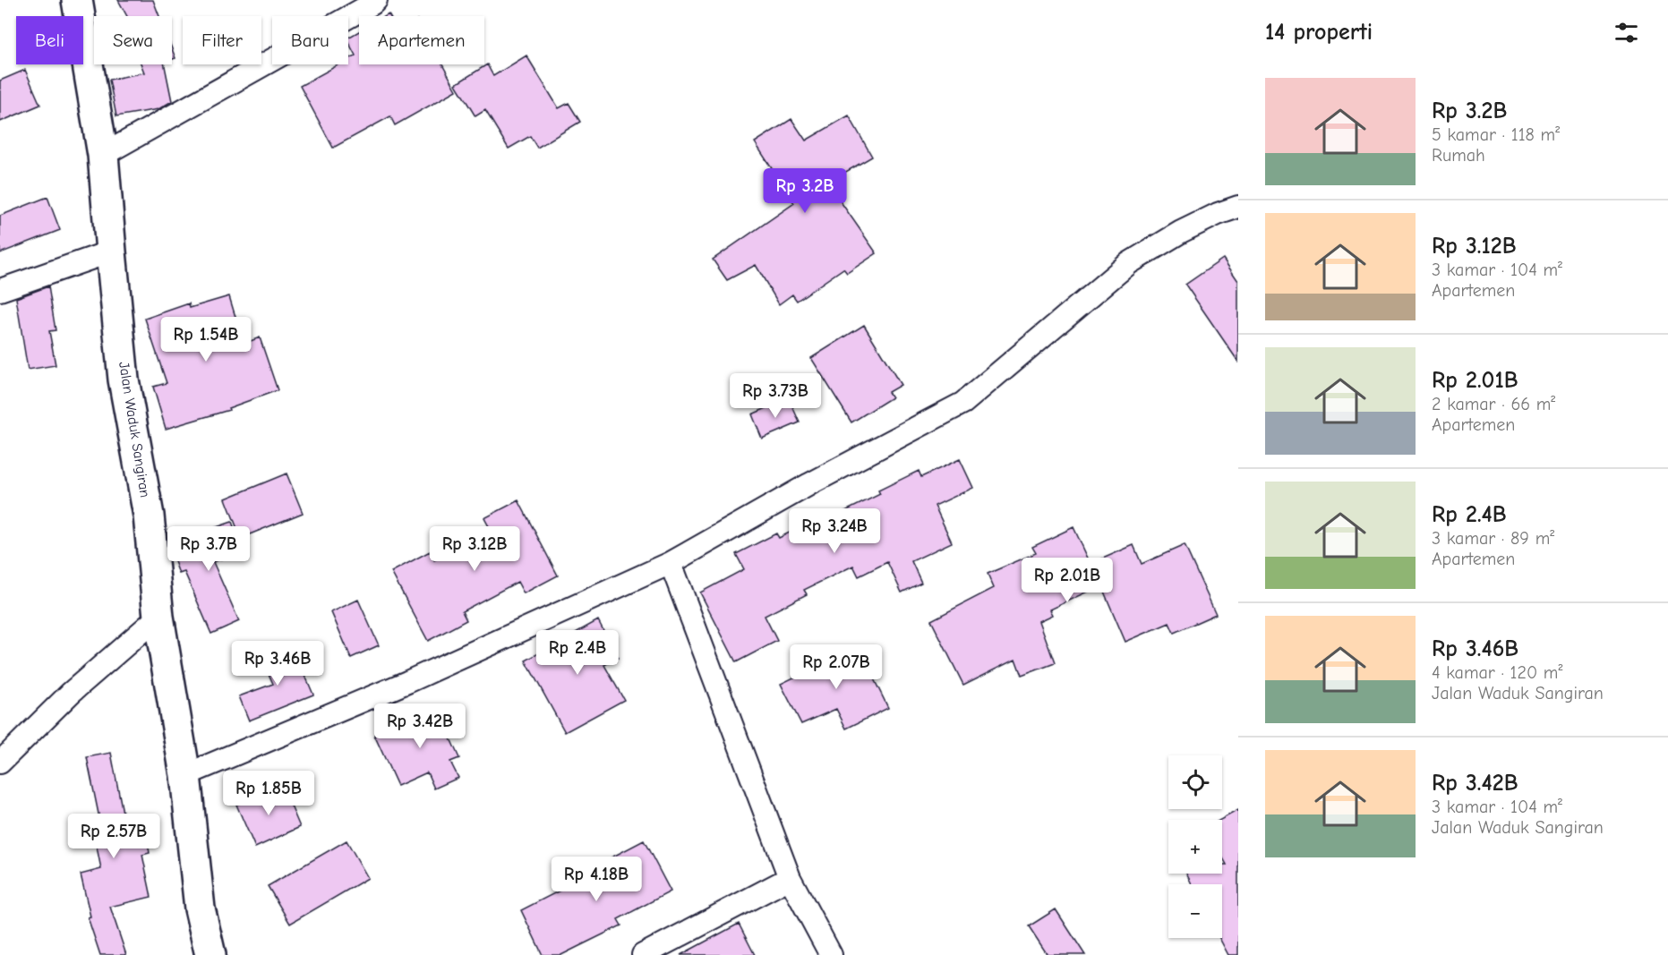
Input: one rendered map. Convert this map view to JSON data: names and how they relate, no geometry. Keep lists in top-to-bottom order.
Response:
{
  "streets": {
    "street": ["Jalan Waduk Sangiran"]
  },
  "page": {
    "heading": "14 properti",
    "chip": [
      "Beli",
      "Sewa",
      "Filter",
      "Baru",
      "Apartemen"
    ],
    "list": [
      {
        "name": "Rp 3.2B",
        "note": "5 kamar · 118 m² · Rumah"
      },
      {
        "name": "Rp 3.12B",
        "note": "3 kamar · 104 m² · Apartemen"
      },
      {
        "name": "Rp 2.01B",
        "note": "2 kamar · 66 m² · Apartemen"
      },
      {
        "name": "Rp 2.4B",
        "note": "3 kamar · 89 m² · Apartemen"
      },
      {
        "name": "Rp 3.46B",
        "note": "4 kamar · 120 m² · Jalan Waduk Sangiran"
      },
      {
        "name": "Rp 3.42B",
        "note": "3 kamar · 104 m² · Jalan Waduk Sangiran"
      }
    ],
    "price": [
      "Rp 3.2B",
      "Rp 1.54B",
      "Rp 3.73B",
      "Rp 3.24B",
      "Rp 3.7B",
      "Rp 3.12B",
      "Rp 2.01B",
      "Rp 2.4B",
      "Rp 3.46B",
      "Rp 2.07B",
      "Rp 3.42B",
      "Rp 1.85B",
      "Rp 2.57B",
      "Rp 4.18B"
    ],
    "map_buttons": ["+", "−"]
  }
}
